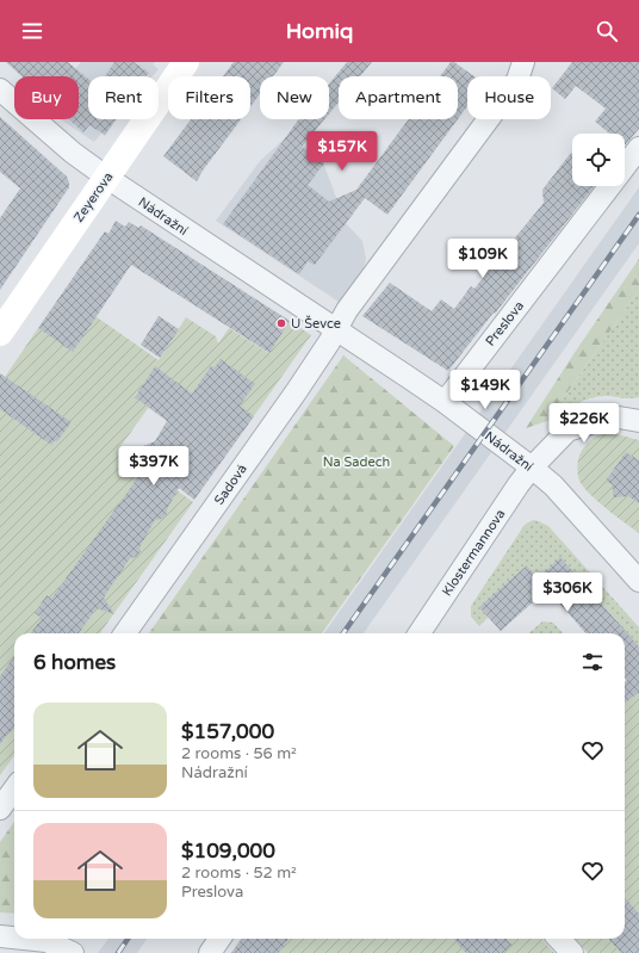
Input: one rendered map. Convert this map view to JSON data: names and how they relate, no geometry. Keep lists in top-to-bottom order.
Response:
{
  "streets": {
    "street": [
      "Zeyerova",
      "Nádražní",
      "Preslova",
      "Sadová",
      "Klostermannova"
    ]
  },
  "crossings": [
    ["Zeyerova", "Nádražní"],
    ["Nádražní", "Preslova"],
    ["Nádražní", "Sadová"],
    ["Nádražní", "Klostermannova"]
  ],
  "parks": ["Na Sadech"],
  "places": ["U Ševce"],
  "page": {
    "header": "Homiq",
    "chip": [
      "Buy",
      "Rent",
      "Filters",
      "New",
      "Apartment",
      "House"
    ],
    "price": [
      "$157K",
      "$109K",
      "$149K",
      "$226K",
      "$397K",
      "$306K"
    ],
    "heading": "6 homes",
    "list": [
      {
        "name": "$157,000",
        "note": "2 rooms · 56 m² · Nádražní"
      },
      {
        "name": "$109,000",
        "note": "2 rooms · 52 m² · Preslova"
      }
    ]
  }
}
